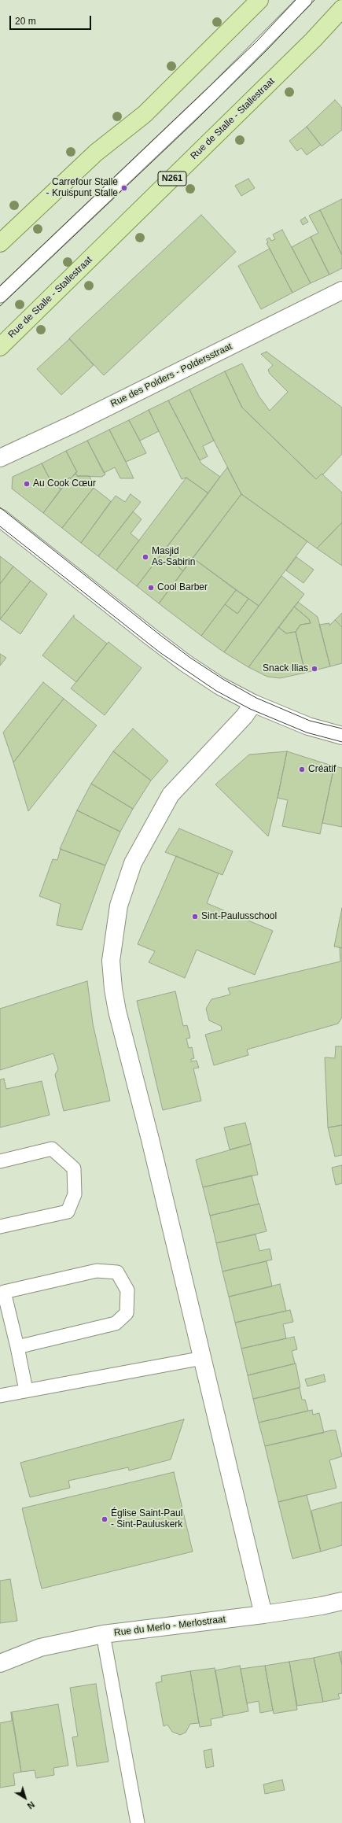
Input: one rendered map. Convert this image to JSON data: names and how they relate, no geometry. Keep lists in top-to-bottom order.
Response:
{
  "streets": {
    "main road": ["Rue de Stalle - Stallestraat", "N261"],
    "street": ["Rue des Polders - Poldersstraat", "Rue du Merlo - Merlostraat"]
  },
  "places": [
    "Carrefour Stalle - Kruispunt Stalle",
    "Au Cook Cœur",
    "Masjid As-Sabirin",
    "Cool Barber",
    "Snack Ilias",
    "Créatif",
    "Sint-Paulusschool",
    "Église Saint-Paul - Sint-Pauluskerk"
  ],
  "scale_bar": "20 m",
  "north": "bottom right"
}
